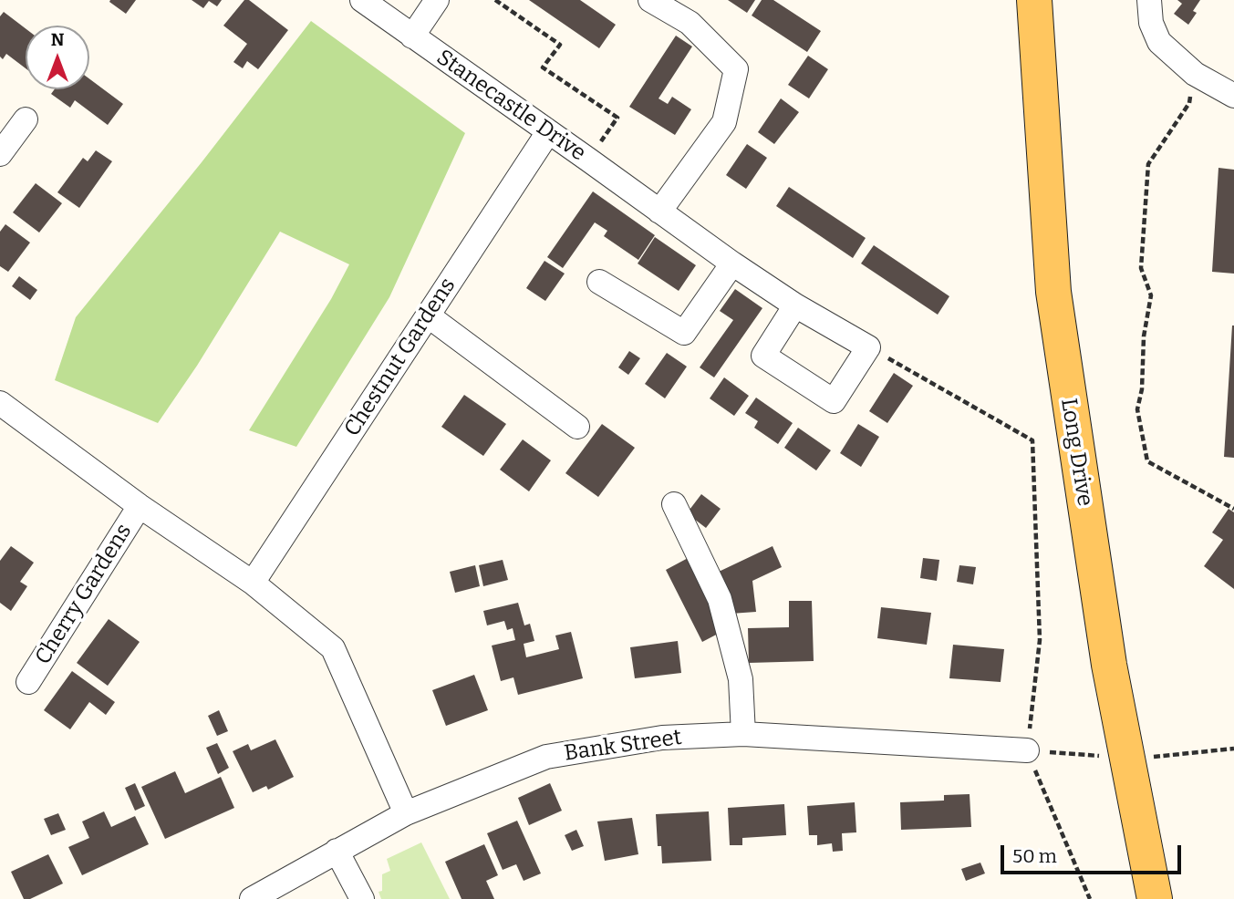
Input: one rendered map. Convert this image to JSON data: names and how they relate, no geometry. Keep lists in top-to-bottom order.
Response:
{
  "streets": {
    "main road": ["Long Drive"],
    "street": [
      "Stanecastle Drive",
      "Chestnut Gardens",
      "Cherry Gardens",
      "Bank Street"
    ]
  },
  "crossings": [
    ["Stanecastle Drive", "Chestnut Gardens"]
  ],
  "scale_bar": "50 m",
  "north": "top"
}
